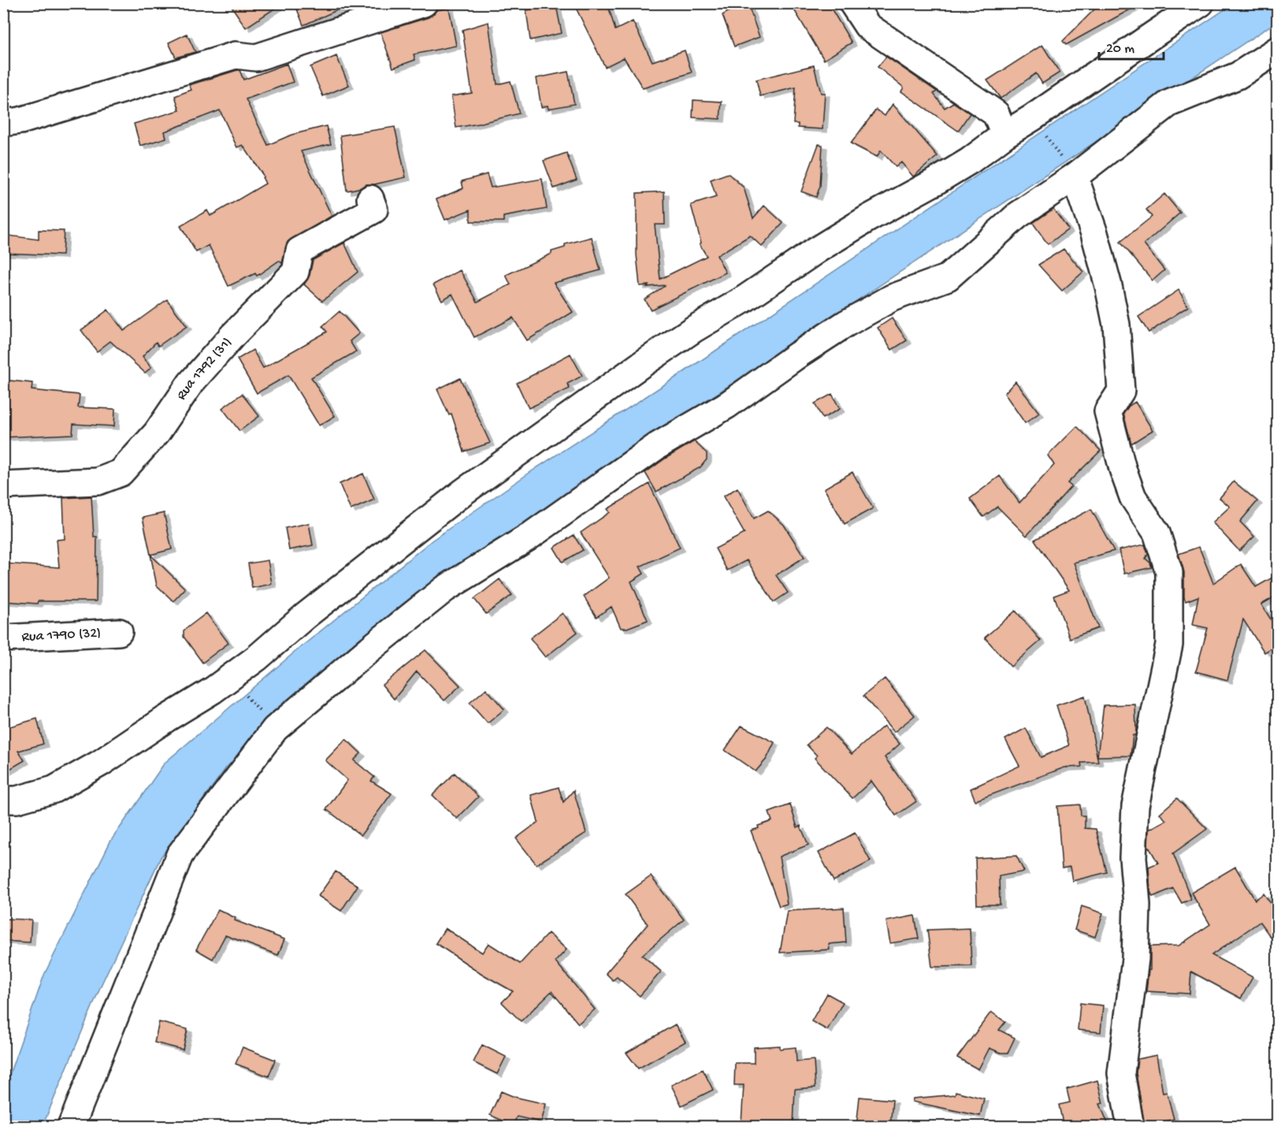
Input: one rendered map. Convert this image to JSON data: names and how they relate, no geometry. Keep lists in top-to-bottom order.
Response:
{
  "streets": {
    "street": ["Rua 1792 (31)", "Rua 1790 (32)"]
  },
  "scale_bar": "20 m"
}
